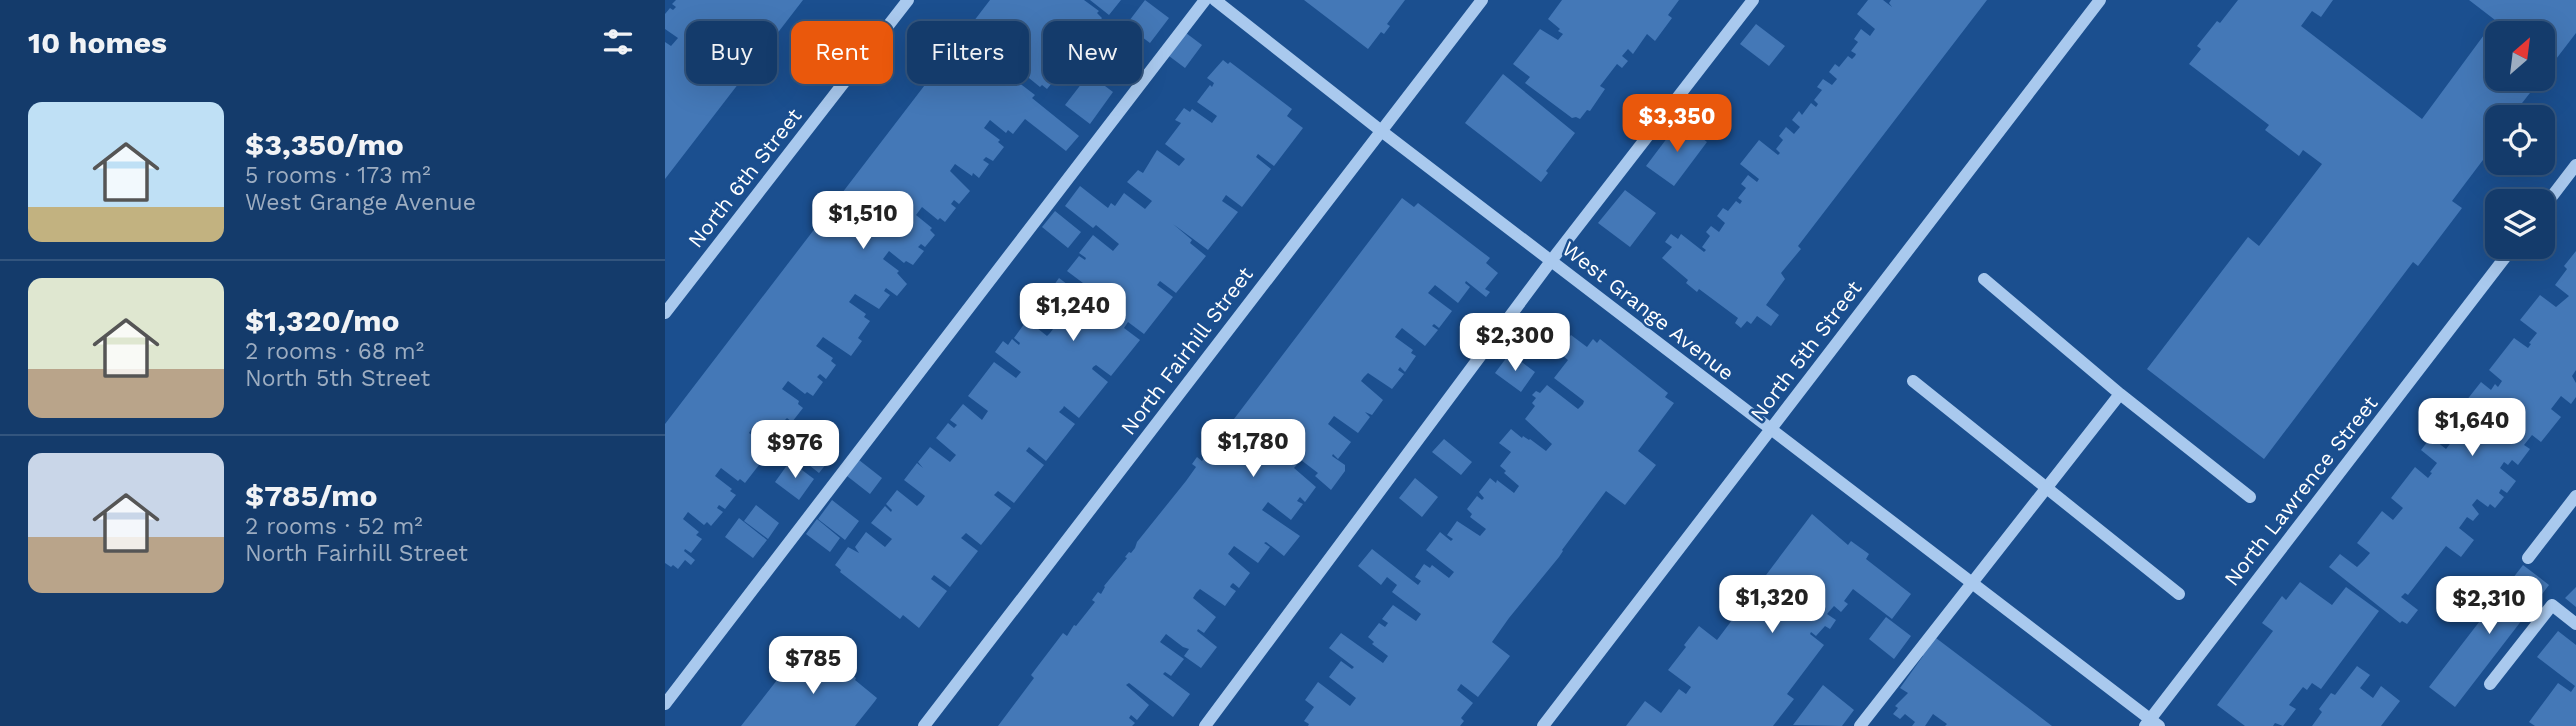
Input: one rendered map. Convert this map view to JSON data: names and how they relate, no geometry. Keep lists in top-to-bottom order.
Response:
{
  "streets": {
    "street": [
      "North 6th Street",
      "West Grange Avenue",
      "North Fairhill Street",
      "North 5th Street",
      "North Lawrence Street"
    ]
  },
  "crossings": [
    ["West Grange Avenue", "North Fairhill Street"],
    ["West Grange Avenue", "North 5th Street"],
    ["West Grange Avenue", "North Lawrence Street"]
  ],
  "north": "top right",
  "page": {
    "heading": "10 homes",
    "chip": [
      "Buy",
      "Rent",
      "Filters",
      "New"
    ],
    "list": [
      {
        "name": "$3,350/mo",
        "note": "5 rooms · 173 m² · West Grange Avenue"
      },
      {
        "name": "$1,320/mo",
        "note": "2 rooms · 68 m² · North 5th Street"
      },
      {
        "name": "$785/mo",
        "note": "2 rooms · 52 m² · North Fairhill Street"
      }
    ],
    "price": [
      "$3,350",
      "$1,510",
      "$1,240",
      "$2,300",
      "$1,640",
      "$1,780",
      "$976",
      "$1,320",
      "$2,310",
      "$785"
    ]
  }
}
